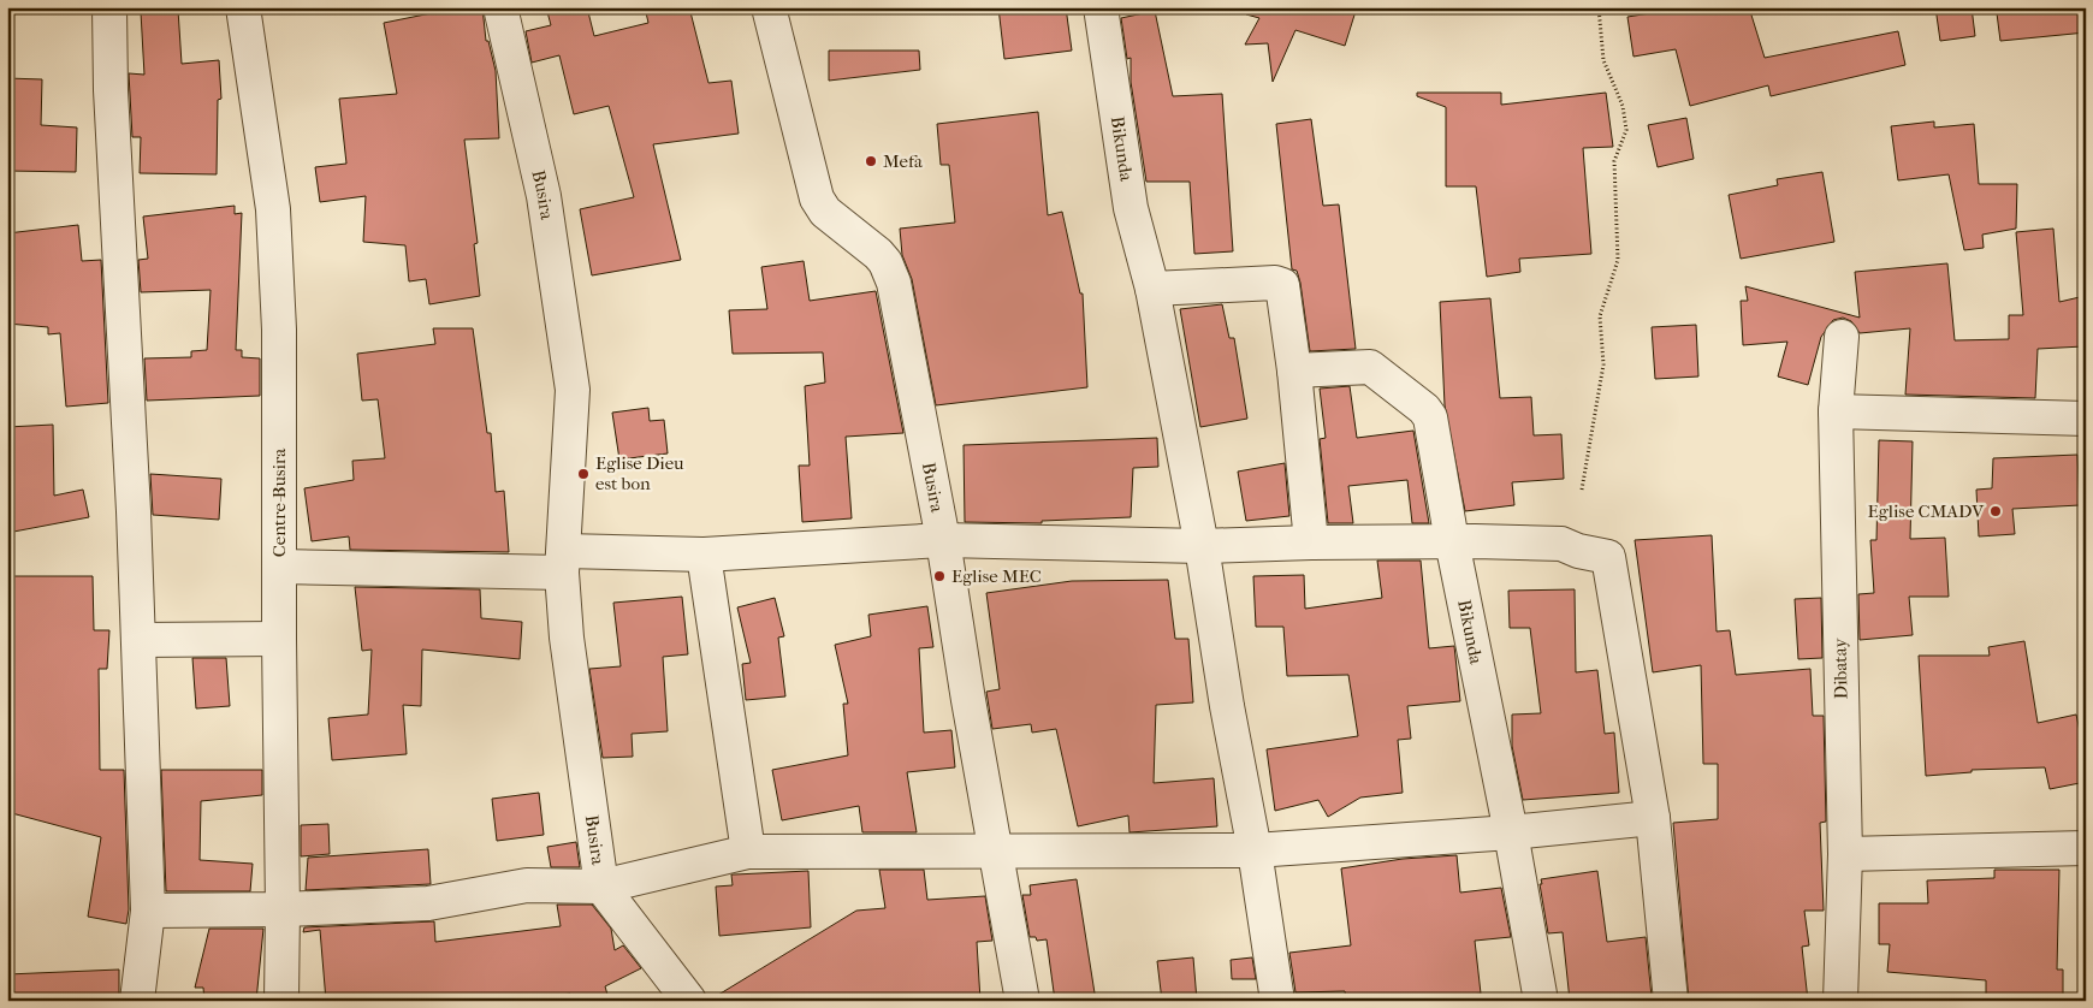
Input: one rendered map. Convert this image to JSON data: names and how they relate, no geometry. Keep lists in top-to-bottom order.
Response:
{
  "streets": {
    "street": [
      "Bikunda",
      "Busira",
      "Centre-Busira",
      "Dibatay"
    ]
  },
  "places": [
    "Mefa",
    "Eglise Dieu est bon",
    "Eglise CMADV",
    "Eglise MEC"
  ]
}
